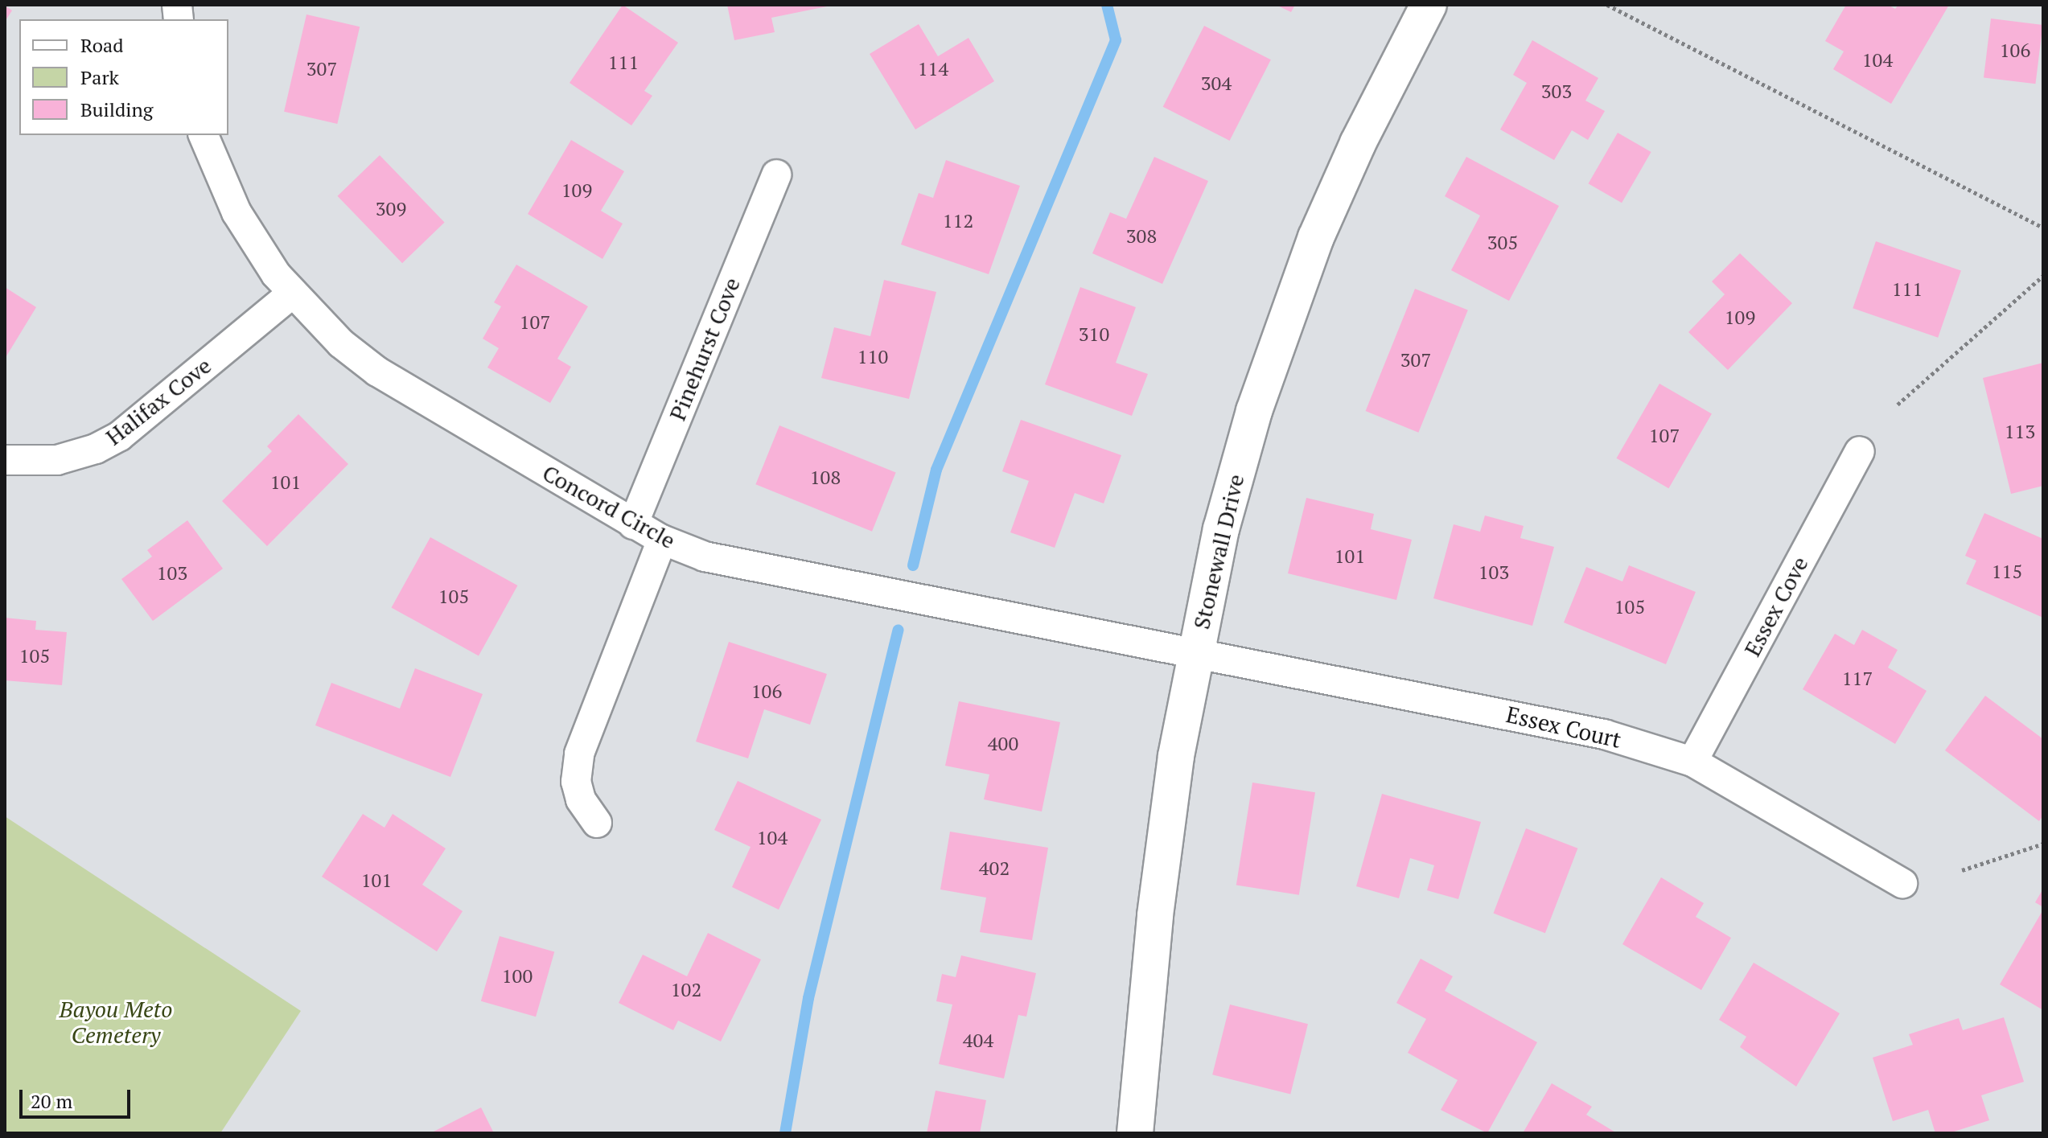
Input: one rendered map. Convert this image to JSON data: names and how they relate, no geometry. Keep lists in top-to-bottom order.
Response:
{
  "streets": {
    "street": [
      "Pinehurst Cove",
      "Halifax Cove",
      "Concord Circle",
      "Stonewall Drive",
      "Essex Cove",
      "Essex Court"
    ]
  },
  "crossings": [
    ["Pinehurst Cove", "Concord Circle"],
    ["Halifax Cove", "Concord Circle"],
    ["Concord Circle", "Stonewall Drive"],
    ["Concord Circle", "Essex Court"],
    ["Stonewall Drive", "Essex Court"],
    ["Essex Cove", "Essex Court"]
  ],
  "parks": ["Bayou Meto Cemetery"],
  "house_numbers": [
    "106",
    "104",
    "111",
    "307",
    "114",
    "304",
    "303",
    "109",
    "309",
    "112",
    "308",
    "305",
    "111",
    "109",
    "107",
    "310",
    "110",
    "307",
    "113",
    "107",
    "108",
    "101",
    "101",
    "115",
    "103",
    "103",
    "105",
    "105",
    "105",
    "117",
    "106",
    "400",
    "104",
    "402",
    "101",
    "100",
    "102",
    "404"
  ],
  "legend": ["Road", "Park", "Building"],
  "scale_bar": "20 m"
}
